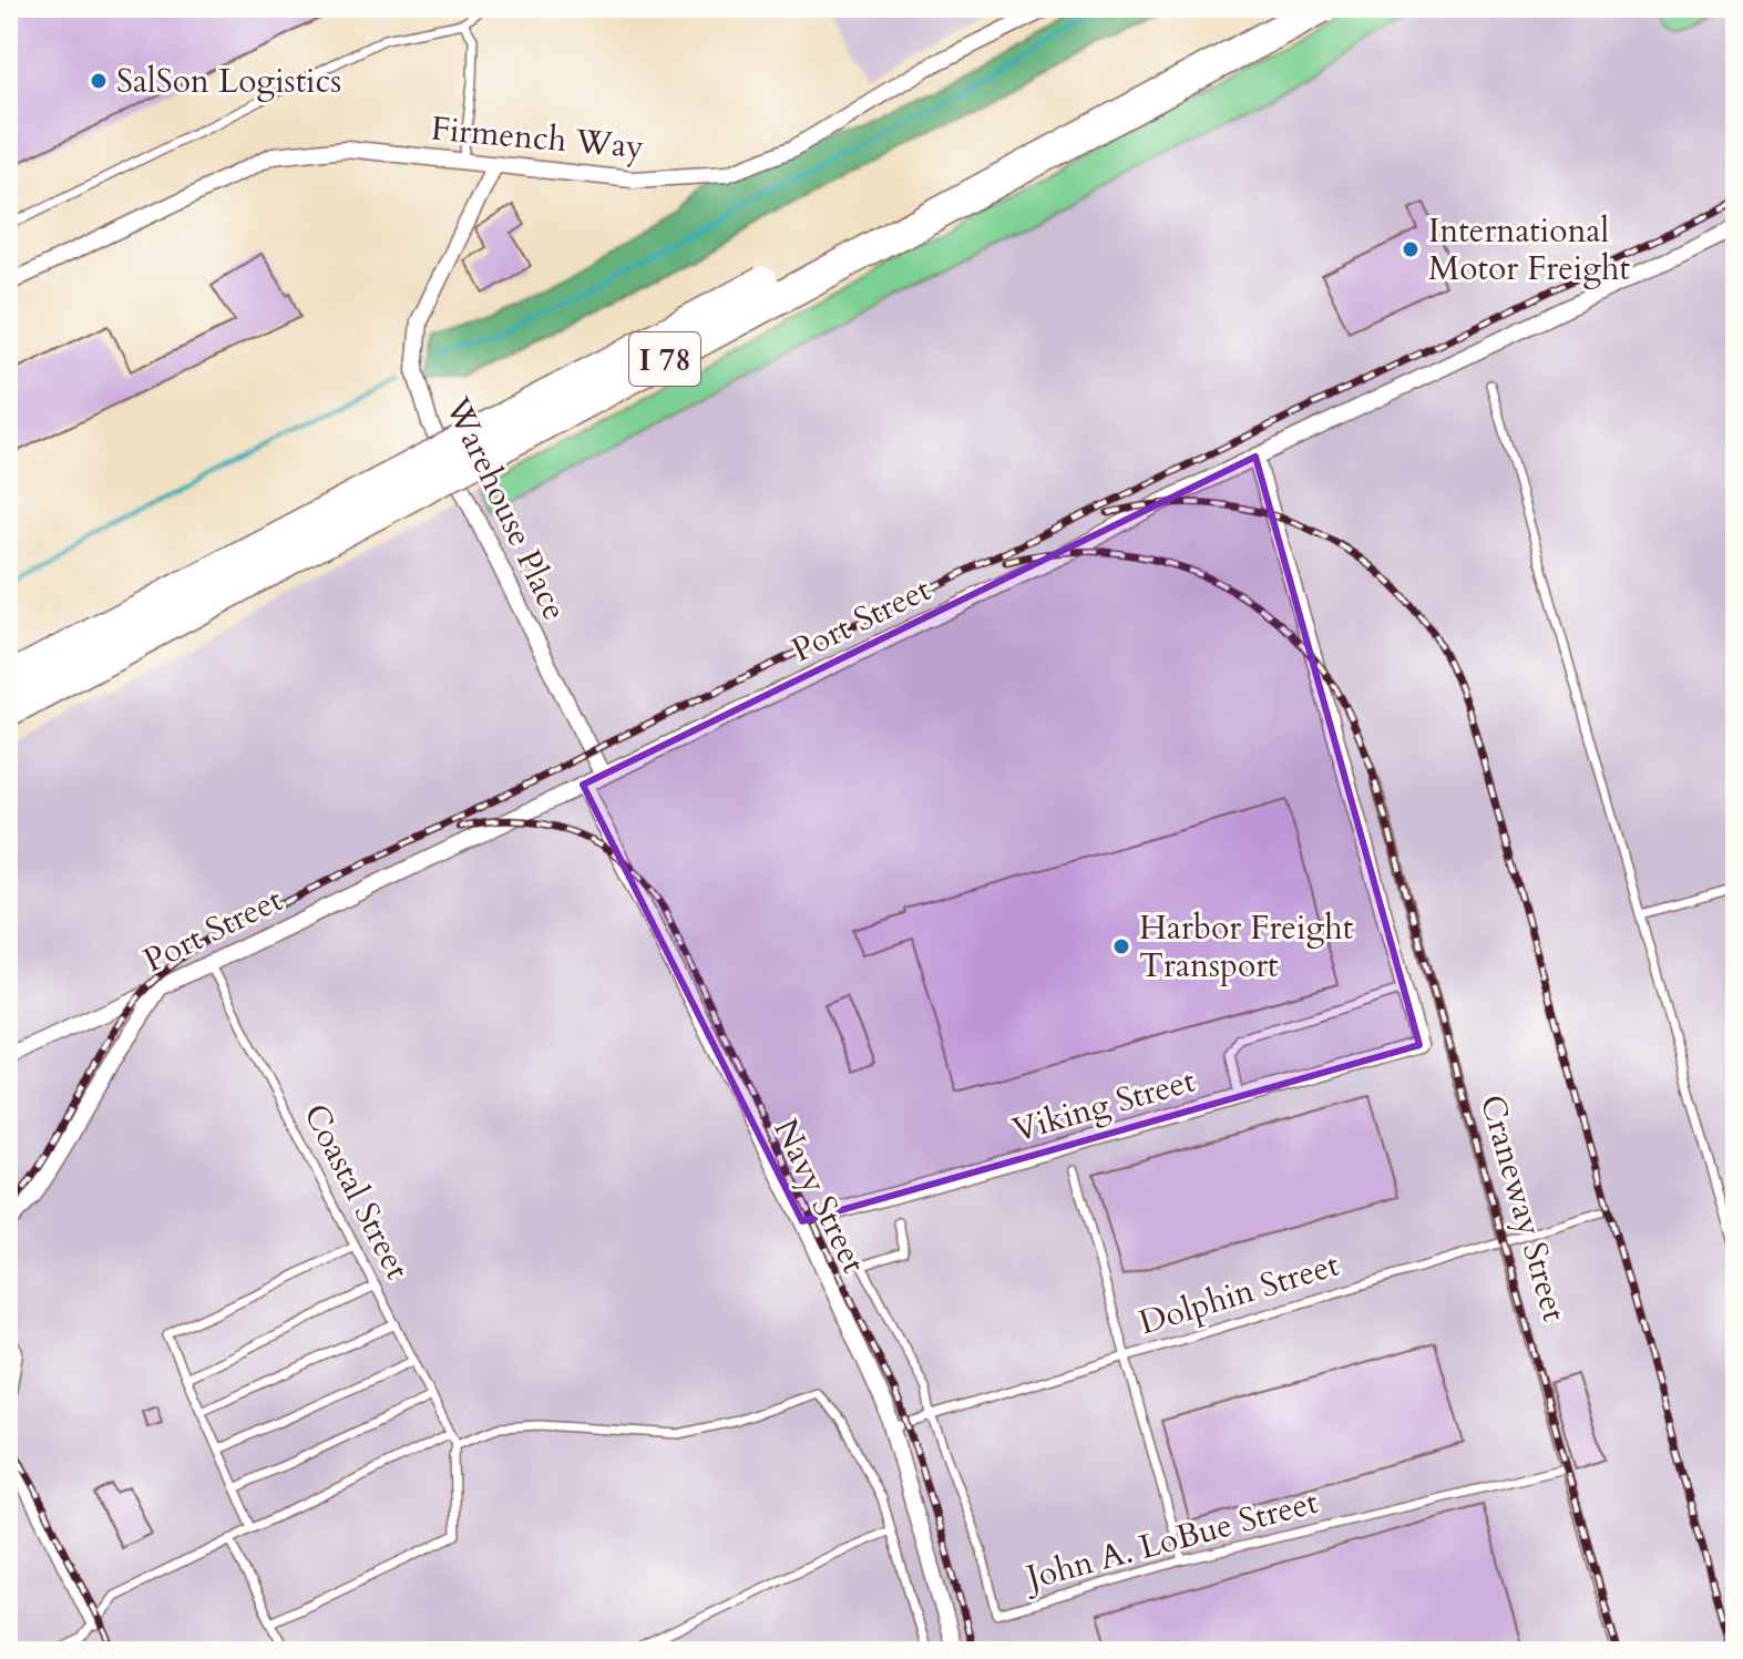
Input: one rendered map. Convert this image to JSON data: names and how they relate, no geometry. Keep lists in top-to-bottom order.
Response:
{
  "streets": {
    "highway": ["I 78"],
    "street": [
      "Firmench Way",
      "Warehouse Place",
      "Port Street",
      "Viking Street",
      "Navy Street"
    ],
    "lane": [
      "Coastal Street",
      "Craneway Street",
      "Dolphin Street",
      "John A. LoBue Street"
    ]
  },
  "crossings": [
    ["Firmench Way", "Warehouse Place"],
    ["Warehouse Place", "Port Street"],
    ["Port Street", "Coastal Street"],
    ["Port Street", "Navy Street"],
    ["Viking Street", "Navy Street"],
    ["Navy Street", "Dolphin Street"],
    ["Craneway Street", "Dolphin Street"],
    ["Craneway Street", "John A. LoBue Street"],
    ["Dolphin Street", "John A. LoBue Street"]
  ],
  "places": ["SalSon Logistics", "International Motor Freight", "Harbor Freight Transport"]
}
